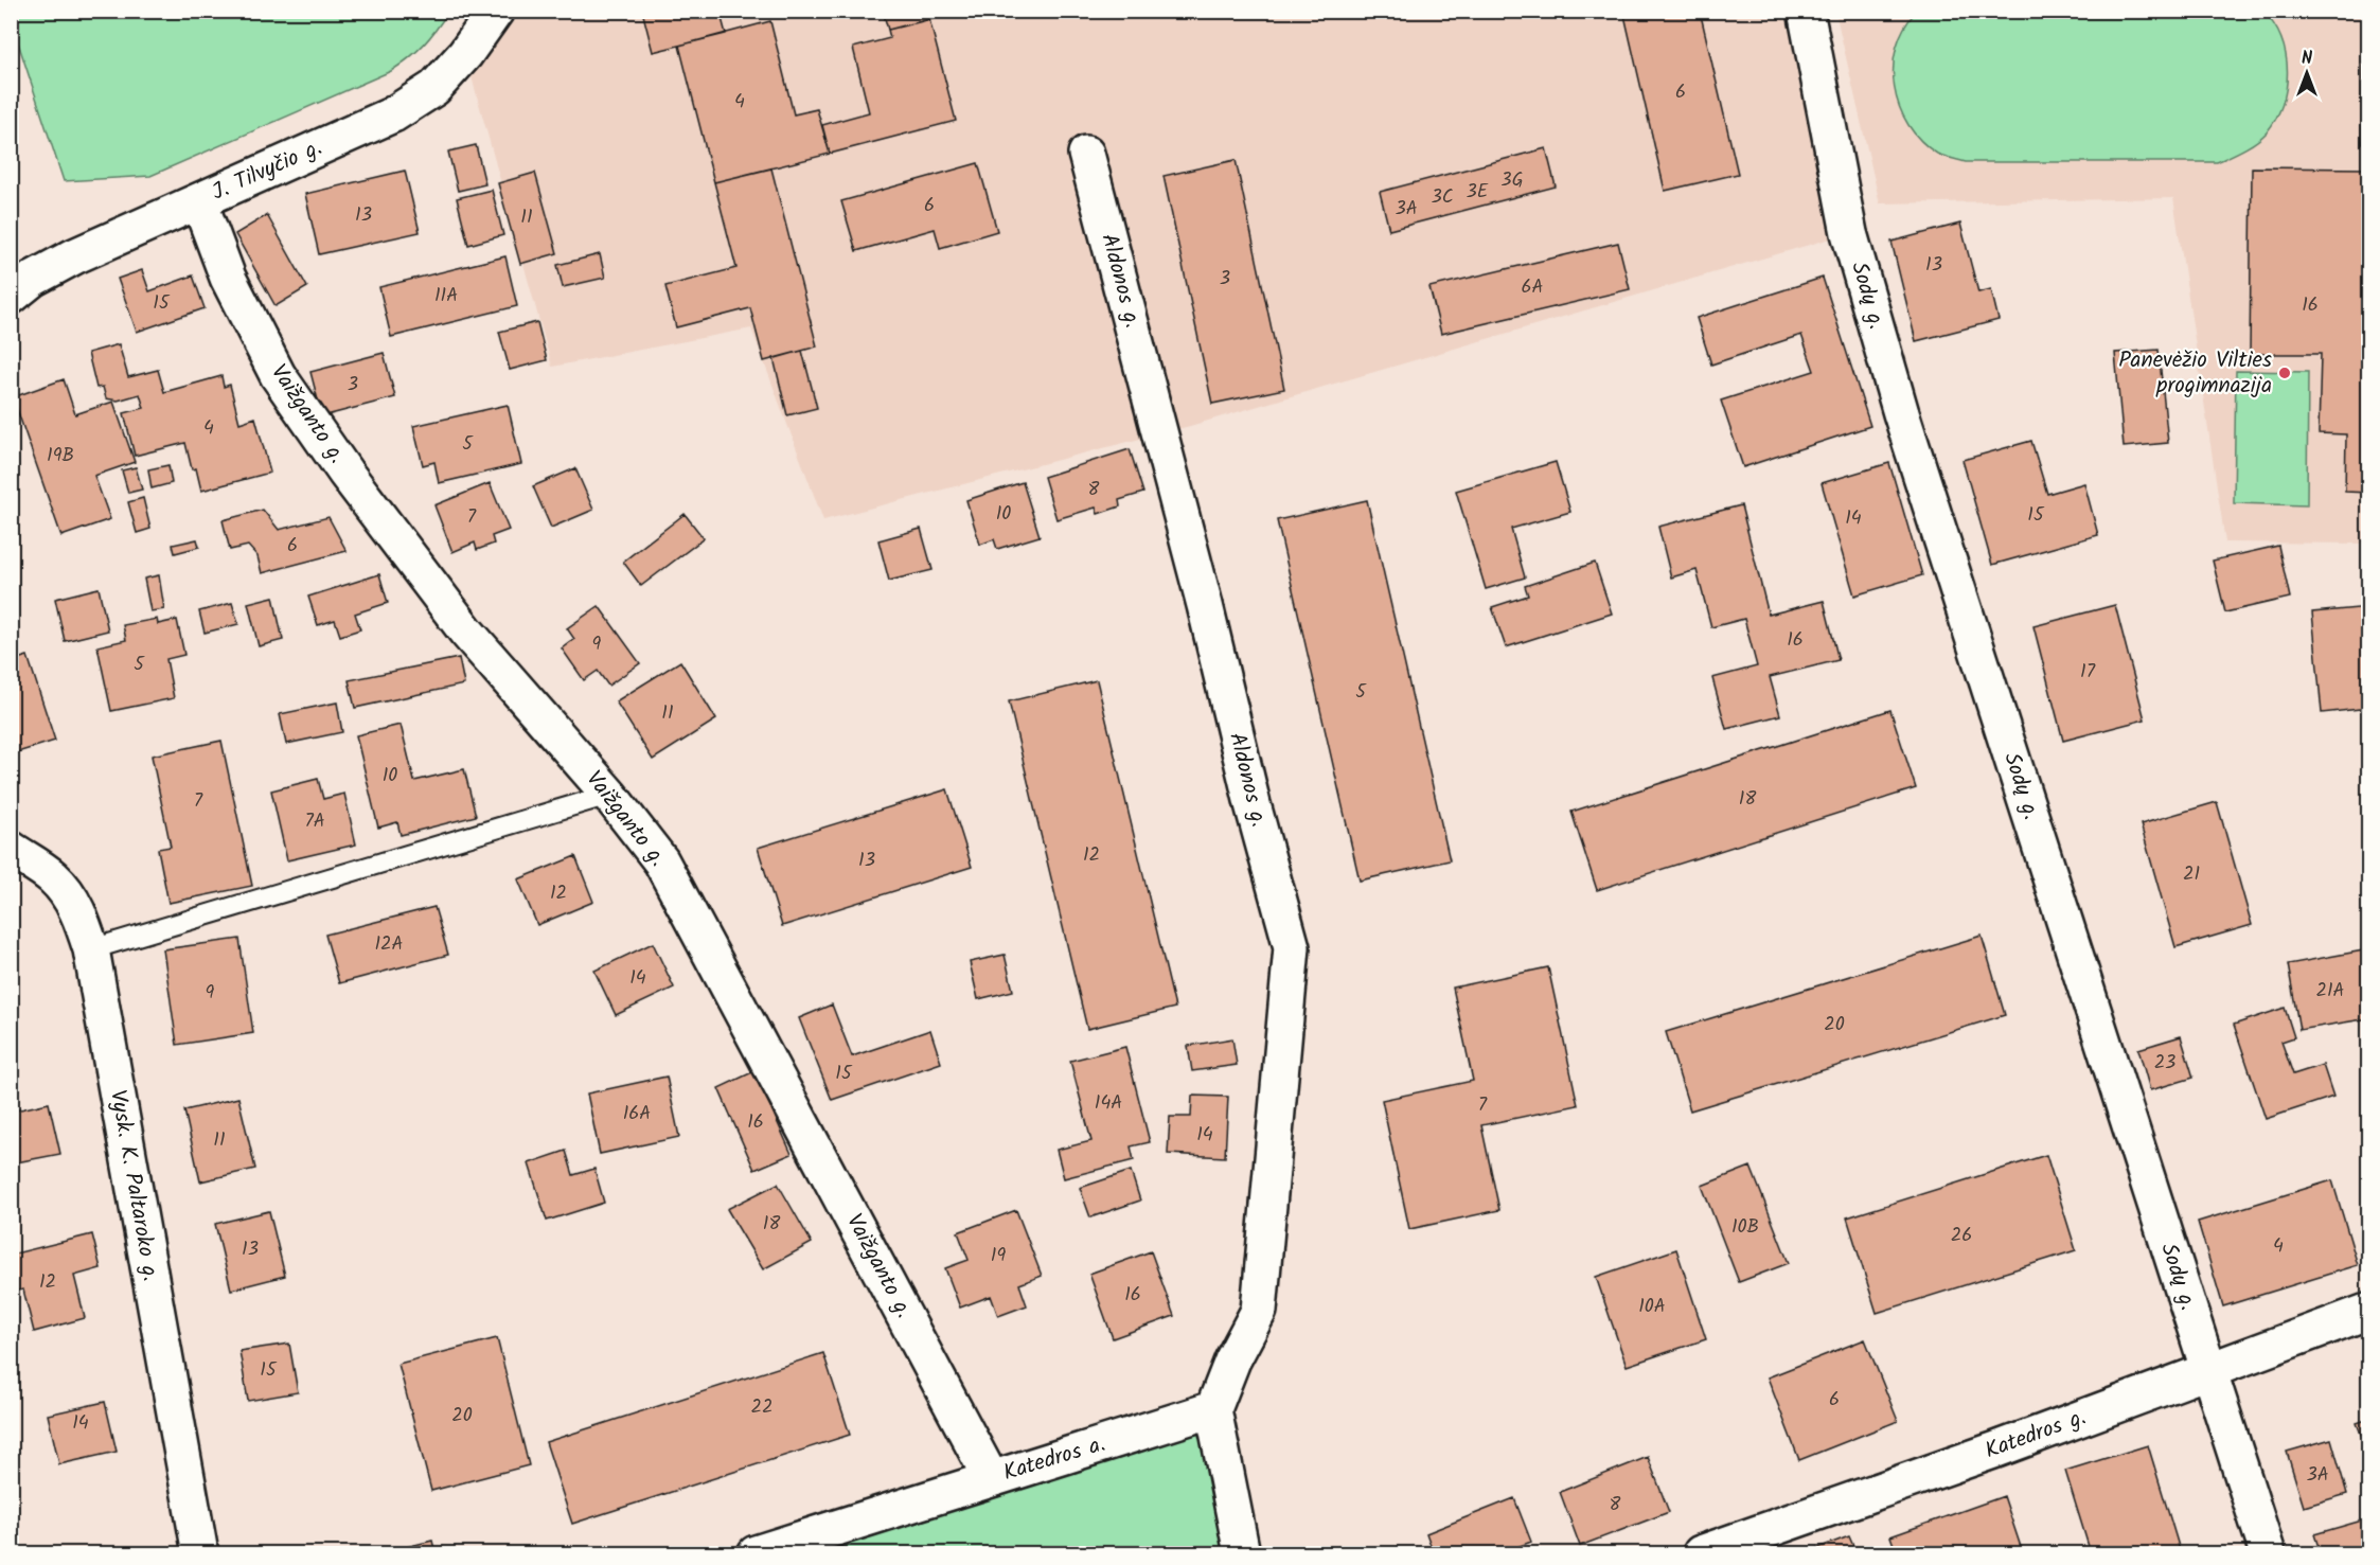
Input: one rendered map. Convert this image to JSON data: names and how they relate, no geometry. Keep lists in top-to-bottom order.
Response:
{
  "streets": {
    "street": [
      "J. Tilvyčio g.",
      "Aldonos g.",
      "Sodų g.",
      "Vaižganto g.",
      "Vysk. K. Paltaroko g.",
      "Katedros g.",
      "Katedros a."
    ]
  },
  "crossings": [
    ["J. Tilvyčio g.", "Vaižganto g."],
    ["Aldonos g.", "Katedros a."],
    ["Sodų g.", "Katedros g."],
    ["Vaižganto g.", "Katedros a."]
  ],
  "places": ["Panevėžio Vilties progimnazija"],
  "house_numbers": [
    "6",
    "4",
    "3G",
    "3E",
    "3C",
    "6",
    "3A",
    "13",
    "11",
    "13",
    "3",
    "6A",
    "11A",
    "15",
    "16",
    "3",
    "4",
    "5",
    "19B",
    "8",
    "10",
    "15",
    "7",
    "14",
    "6",
    "16",
    "9",
    "5",
    "17",
    "5",
    "11",
    "10",
    "18",
    "7",
    "7A",
    "12",
    "13",
    "21",
    "12",
    "12A",
    "14",
    "21A",
    "9",
    "20",
    "23",
    "15",
    "14A",
    "7",
    "16A",
    "16",
    "14",
    "11",
    "18",
    "10B",
    "26",
    "4",
    "13",
    "19",
    "12",
    "16",
    "10A",
    "15",
    "6",
    "22",
    "20",
    "14",
    "3A",
    "8"
  ],
  "north": "top"
}
